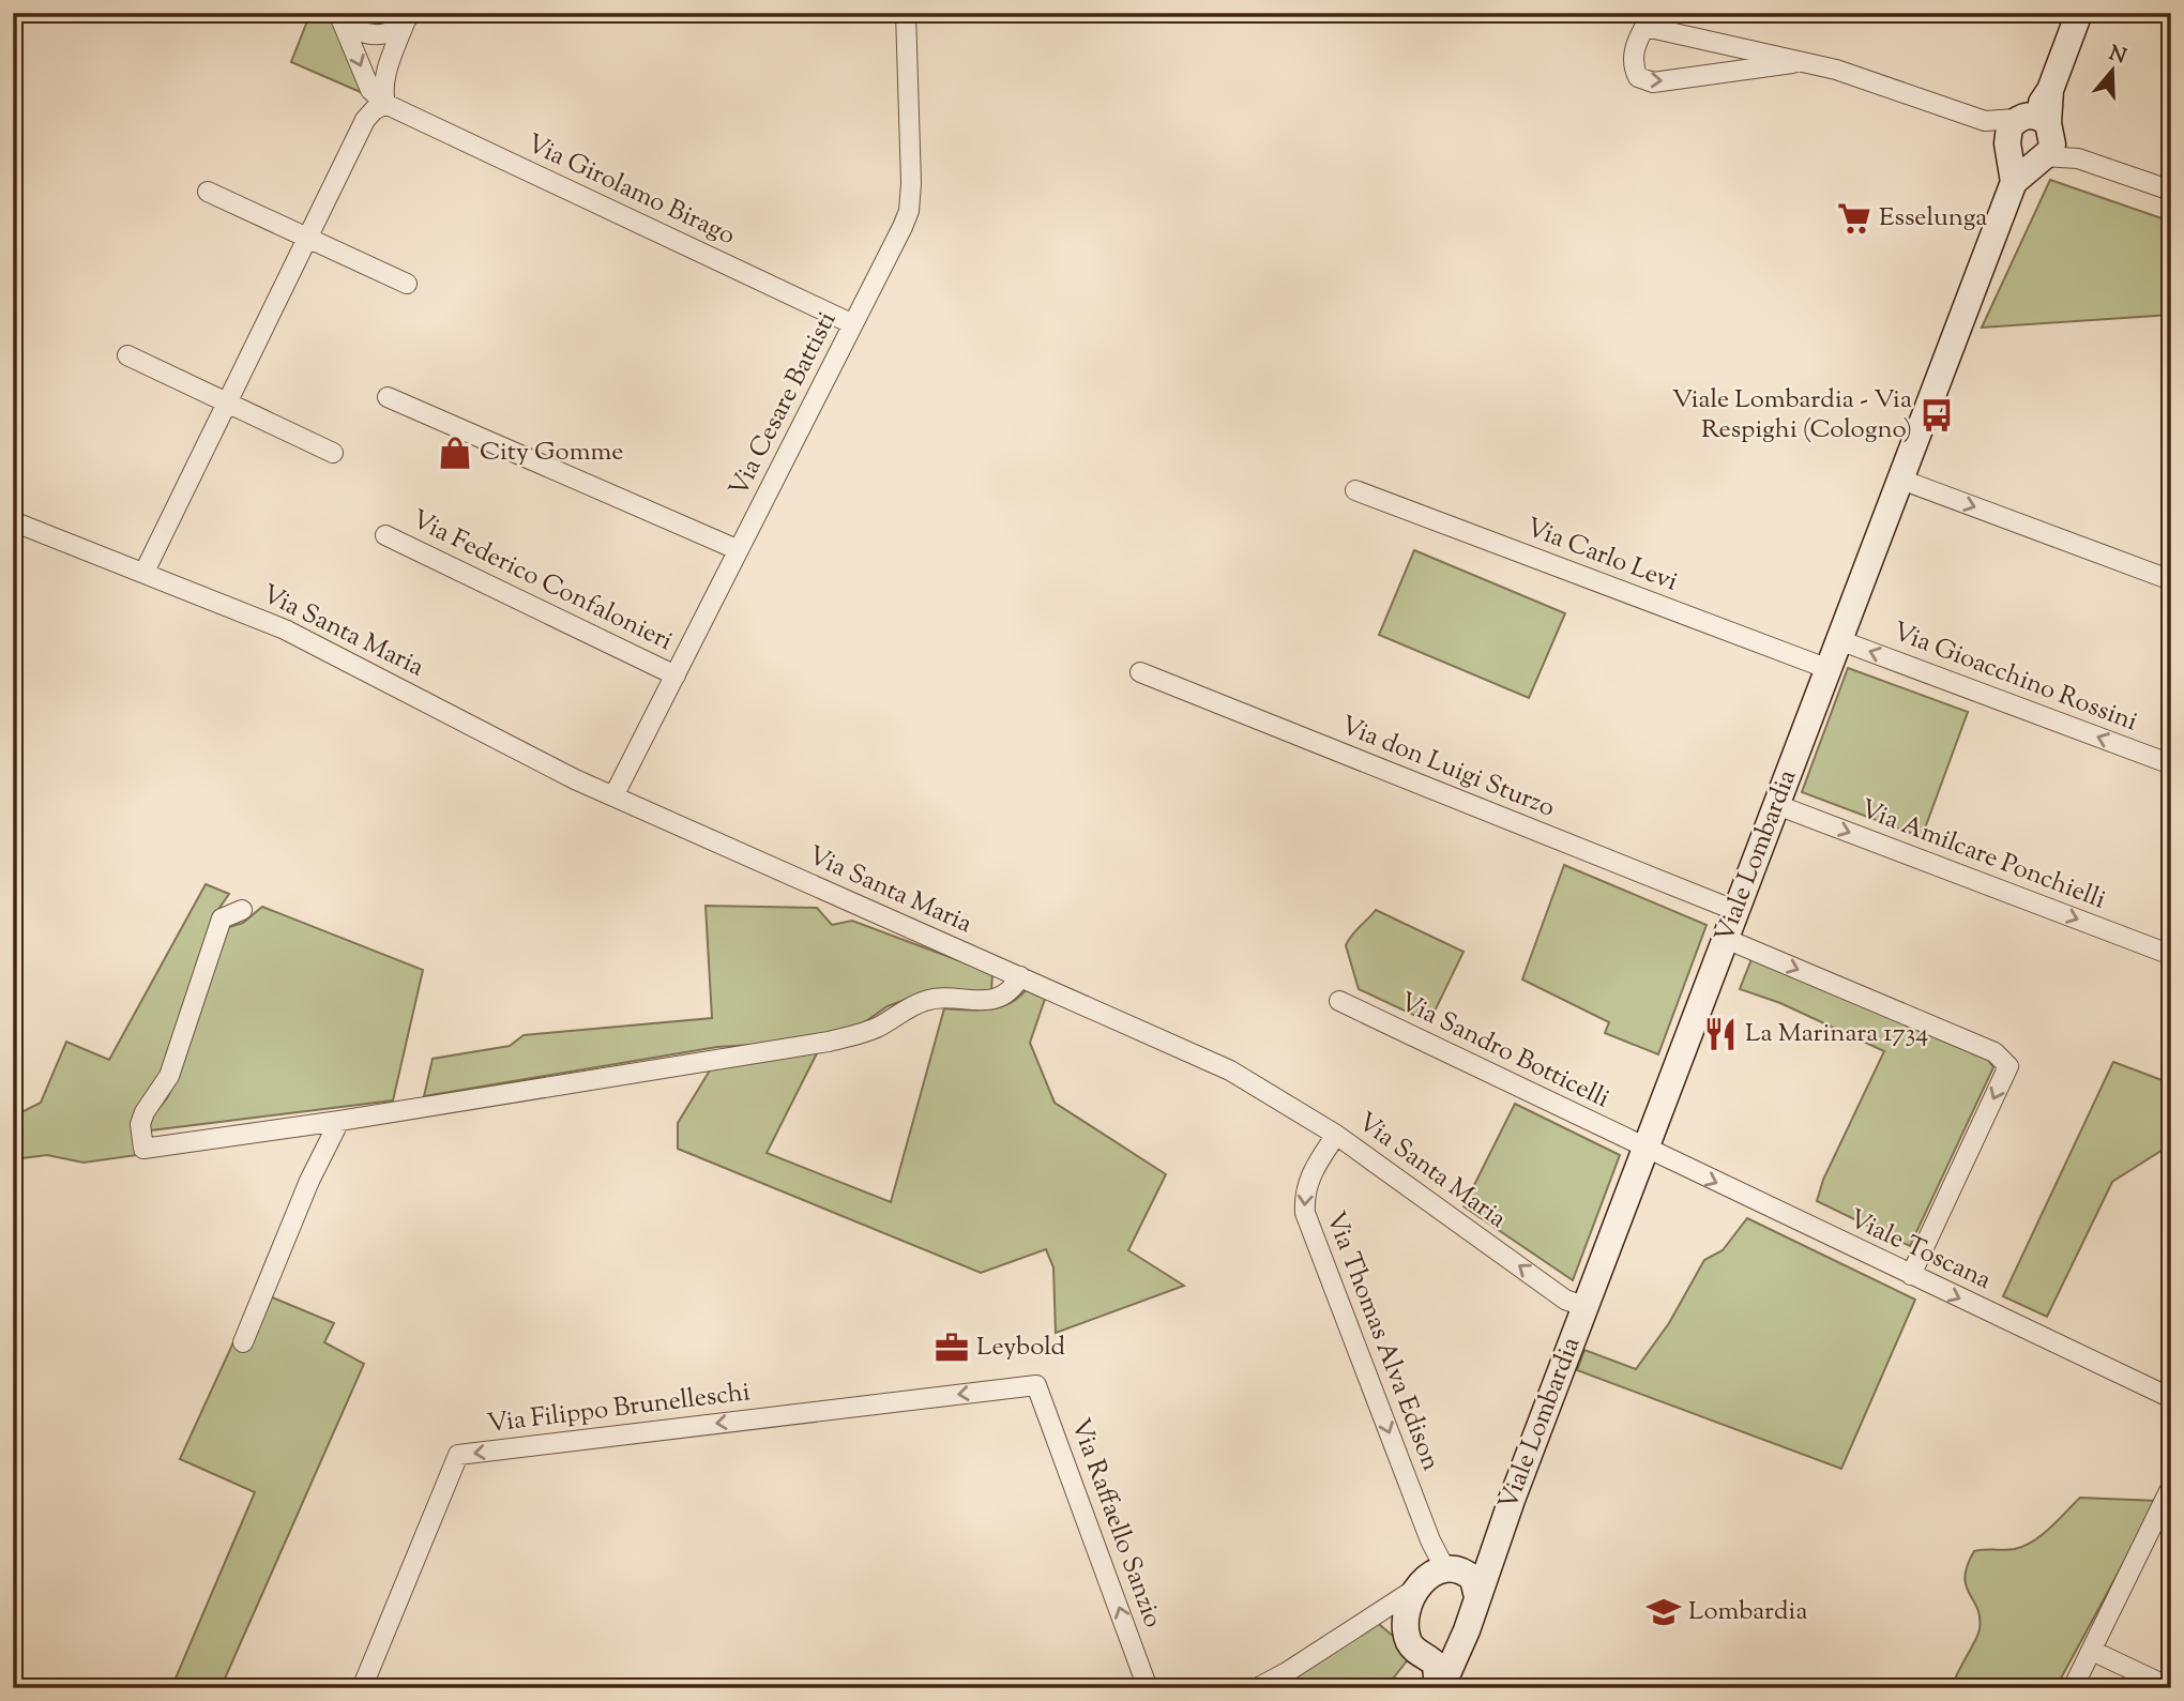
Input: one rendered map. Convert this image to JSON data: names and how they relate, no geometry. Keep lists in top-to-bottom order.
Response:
{
  "streets": {
    "street": [
      "Via Girolamo Birago",
      "Via Cesare Battisti",
      "Via Carlo Levi",
      "Via Federico Confalonieri",
      "Via Santa Maria",
      "Via Gioacchino Rossini",
      "Via don Luigi Sturzo",
      "Via Amilcare Ponchielli",
      "Viale Lombardia",
      "Via Sandro Botticelli",
      "Viale Toscana",
      "Via Thomas Alva Edison",
      "Via Filippo Brunelleschi",
      "Via Raffaello Sanzio"
    ]
  },
  "crossings": [
    ["Via Girolamo Birago", "Via Cesare Battisti"],
    ["Via Cesare Battisti", "Via Federico Confalonieri"],
    ["Via Cesare Battisti", "Via Santa Maria"],
    ["Via Carlo Levi", "Viale Lombardia"],
    ["Via Santa Maria", "Viale Lombardia"],
    ["Via Santa Maria", "Via Thomas Alva Edison"],
    ["Via Gioacchino Rossini", "Viale Lombardia"],
    ["Via don Luigi Sturzo", "Viale Lombardia"],
    ["Via Amilcare Ponchielli", "Viale Lombardia"],
    ["Viale Lombardia", "Via Sandro Botticelli"],
    ["Viale Lombardia", "Viale Toscana"],
    ["Viale Lombardia", "Via Thomas Alva Edison"],
    ["Via Sandro Botticelli", "Viale Toscana"],
    ["Via Filippo Brunelleschi", "Via Raffaello Sanzio"]
  ],
  "one_way": [
    "Via Gioacchino Rossini",
    "Via Amilcare Ponchielli",
    "Viale Toscana",
    "Via Thomas Alva Edison",
    "Via Filippo Brunelleschi",
    "Via Raffaello Sanzio"
  ],
  "places": {
    "supermarket": ["Esselunga"],
    "bus stop": ["Viale Lombardia - Via Respighi (Cologno)"],
    "shop": ["City Gomme"],
    "restaurant": ["La Marinara 1734"],
    "office": ["Leybold"],
    "school or university": ["Lombardia"]
  },
  "north": "top"
}
